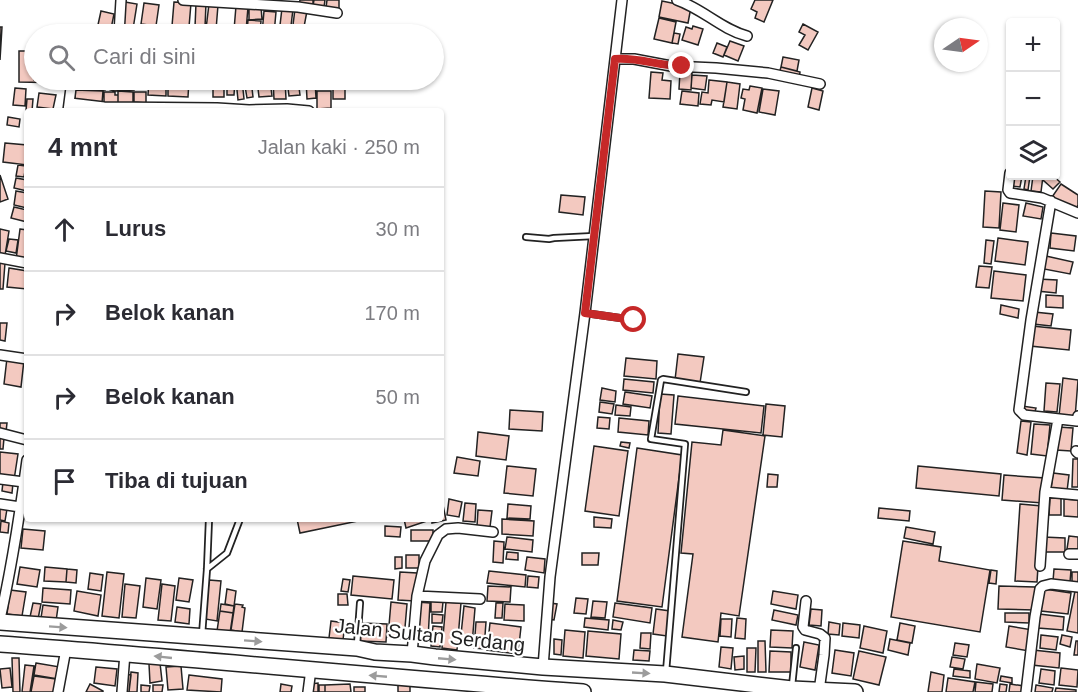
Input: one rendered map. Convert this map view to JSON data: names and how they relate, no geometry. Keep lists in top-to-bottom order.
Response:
{
  "streets": {
    "highway": ["Jalan Sultan Serdang"]
  },
  "north": "right",
  "page": {
    "map_buttons": ["+", "−"],
    "search": "Cari di sini",
    "heading": ["4 mnt", "Jalan kaki · 250 m"],
    "list": [
      ["Lurus", "30 m"],
      ["Belok kanan", "170 m"],
      ["Belok kanan", "50 m"],
      "Tiba di tujuan"
    ]
  }
}
